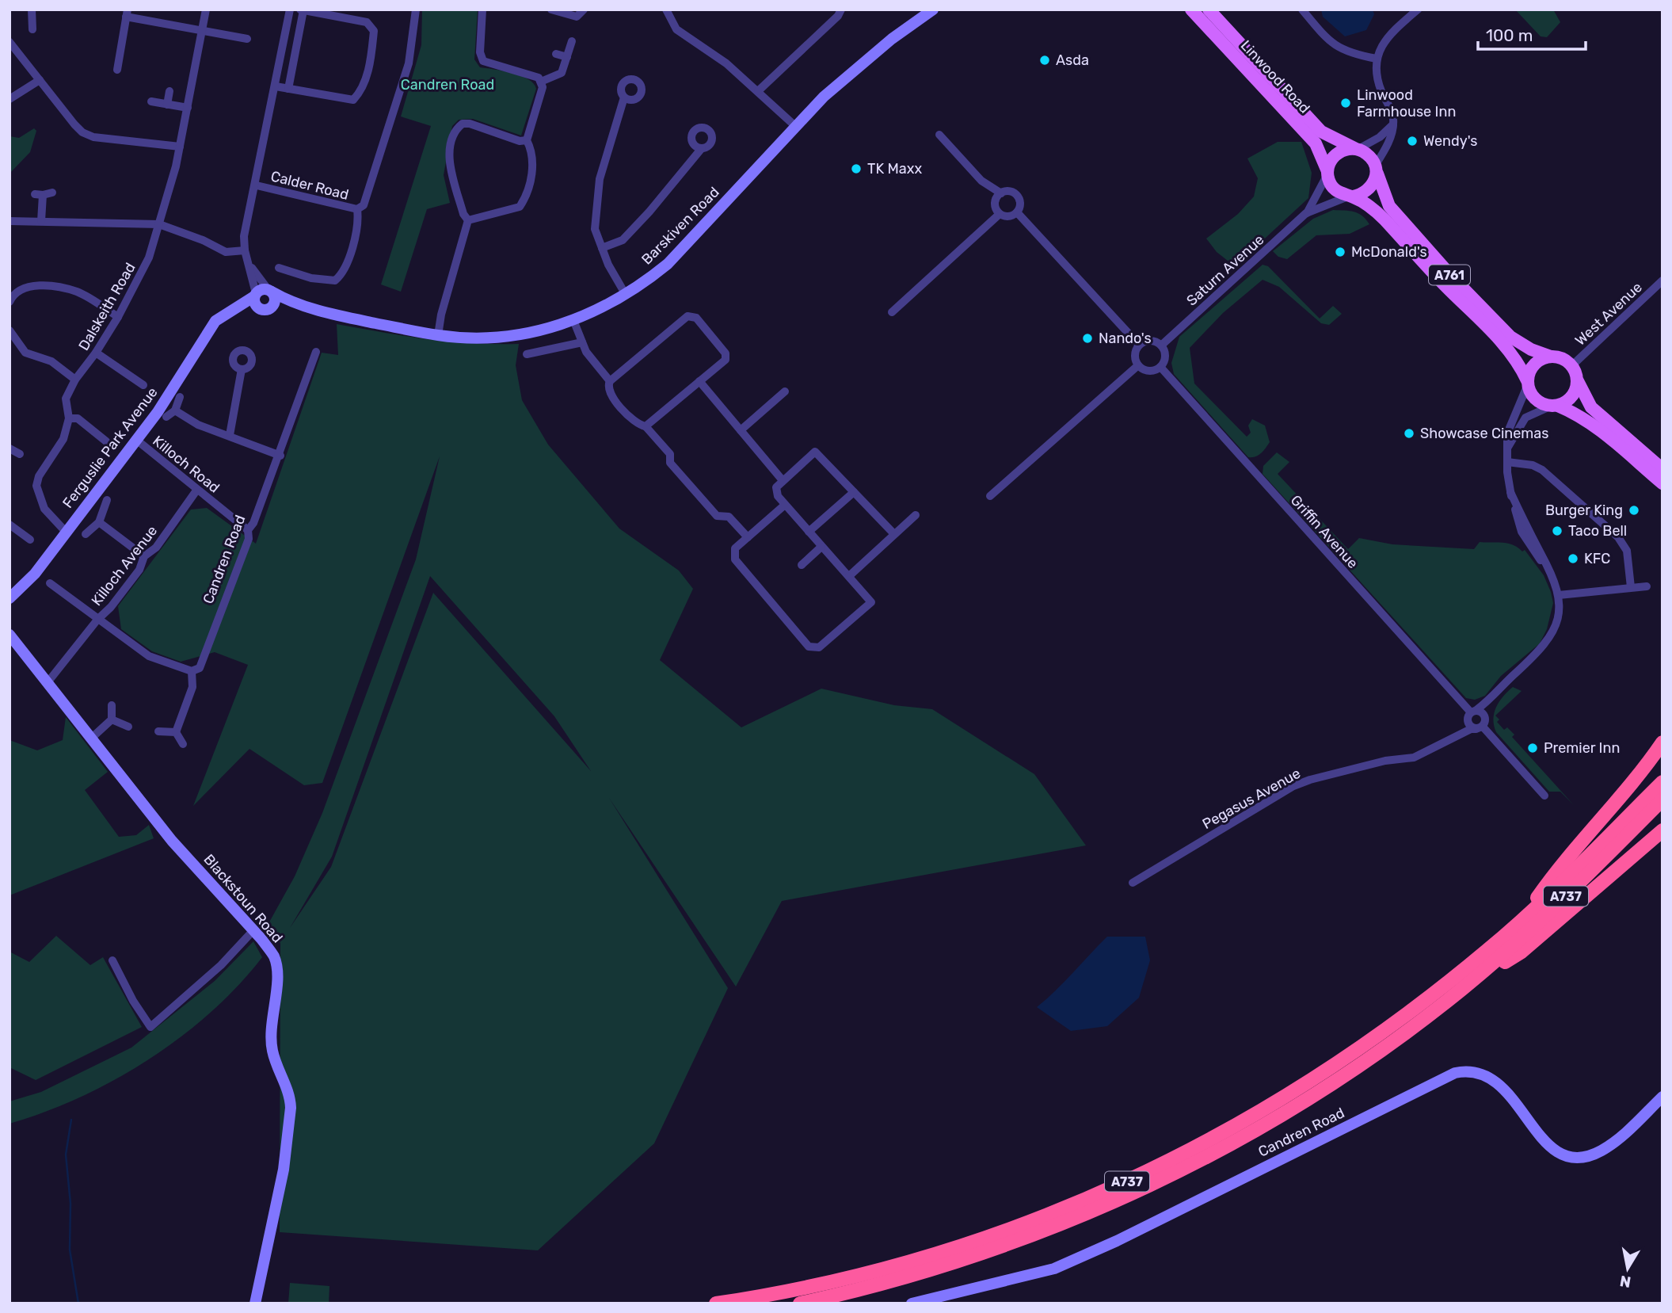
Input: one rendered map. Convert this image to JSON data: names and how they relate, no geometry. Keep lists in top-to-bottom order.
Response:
{
  "streets": {
    "highway": ["A737"],
    "main road": ["Linwood Road", "A761"],
    "street": [
      "Calder Road",
      "Barskiven Road",
      "Saturn Avenue",
      "Dalskeith Road",
      "West Avenue",
      "Ferguslie Park Avenue",
      "Killoch Road",
      "Griffin Avenue",
      "Candren Road",
      "Killoch Avenue",
      "Pegasus Avenue",
      "Blackstoun Road"
    ]
  },
  "crossings": [
    ["Linwood Road", "Saturn Avenue"],
    ["Linwood Road", "A761"],
    ["Barskiven Road", "Ferguslie Park Avenue"],
    ["Saturn Avenue", "A761"],
    ["Saturn Avenue", "Griffin Avenue"],
    ["A761", "West Avenue"],
    ["Dalskeith Road", "Ferguslie Park Avenue"],
    ["Ferguslie Park Avenue", "Killoch Road"],
    ["Killoch Road", "Candren Road"],
    ["Killoch Road", "Killoch Avenue"],
    ["Killoch Avenue", "Blackstoun Road"]
  ],
  "parks": ["Candren Road"],
  "places": [
    "Asda",
    "Linwood Farmhouse Inn",
    "Wendy's",
    "TK Maxx",
    "McDonald's",
    "Nando's",
    "Showcase Cinemas",
    "Burger King",
    "Taco Bell",
    "KFC",
    "Premier Inn"
  ],
  "scale_bar": "100 m",
  "north": "bottom"
}
